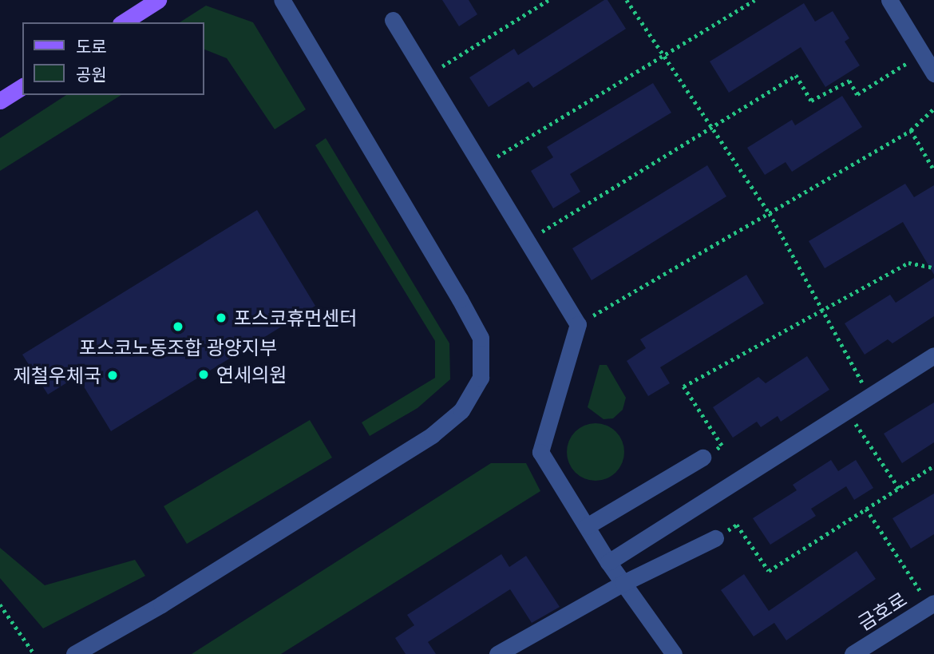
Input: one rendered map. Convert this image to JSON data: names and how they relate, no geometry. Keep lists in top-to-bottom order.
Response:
{
  "streets": {
    "street": ["금호로"]
  },
  "places": [
    "포스코휴먼센터",
    "포스코노동조합 광양지부",
    "연세의원",
    "제철우체국"
  ],
  "legend": ["도로", "공원"]
}
